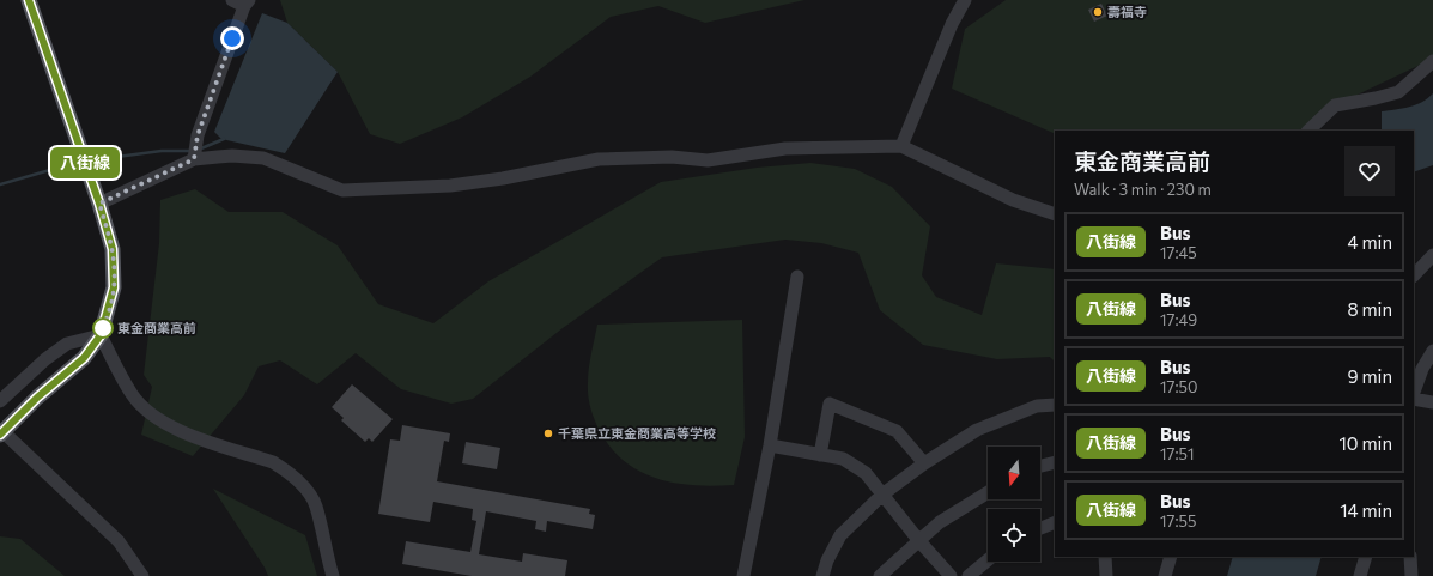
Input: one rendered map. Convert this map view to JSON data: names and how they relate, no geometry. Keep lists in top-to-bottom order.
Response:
{
  "places": ["壽福寺", "東金商業高前", "千葉県立東金商業高等学校"],
  "lines": ["bus line 八街線"],
  "north": "bottom",
  "page": {
    "on_map": "八街線",
    "heading": ["東金商業高前", "Walk · 3 min · 230 m"],
    "list": [
      {
        "mark": "八街線",
        "name": "Bus",
        "note": "17:45",
        "value": "4 min"
      },
      {
        "mark": "八街線",
        "name": "Bus",
        "note": "17:49",
        "value": "8 min"
      },
      {
        "mark": "八街線",
        "name": "Bus",
        "note": "17:50",
        "value": "9 min"
      },
      {
        "mark": "八街線",
        "name": "Bus",
        "note": "17:51",
        "value": "10 min"
      },
      {
        "mark": "八街線",
        "name": "Bus",
        "note": "17:55",
        "value": "14 min"
      }
    ]
  }
}
